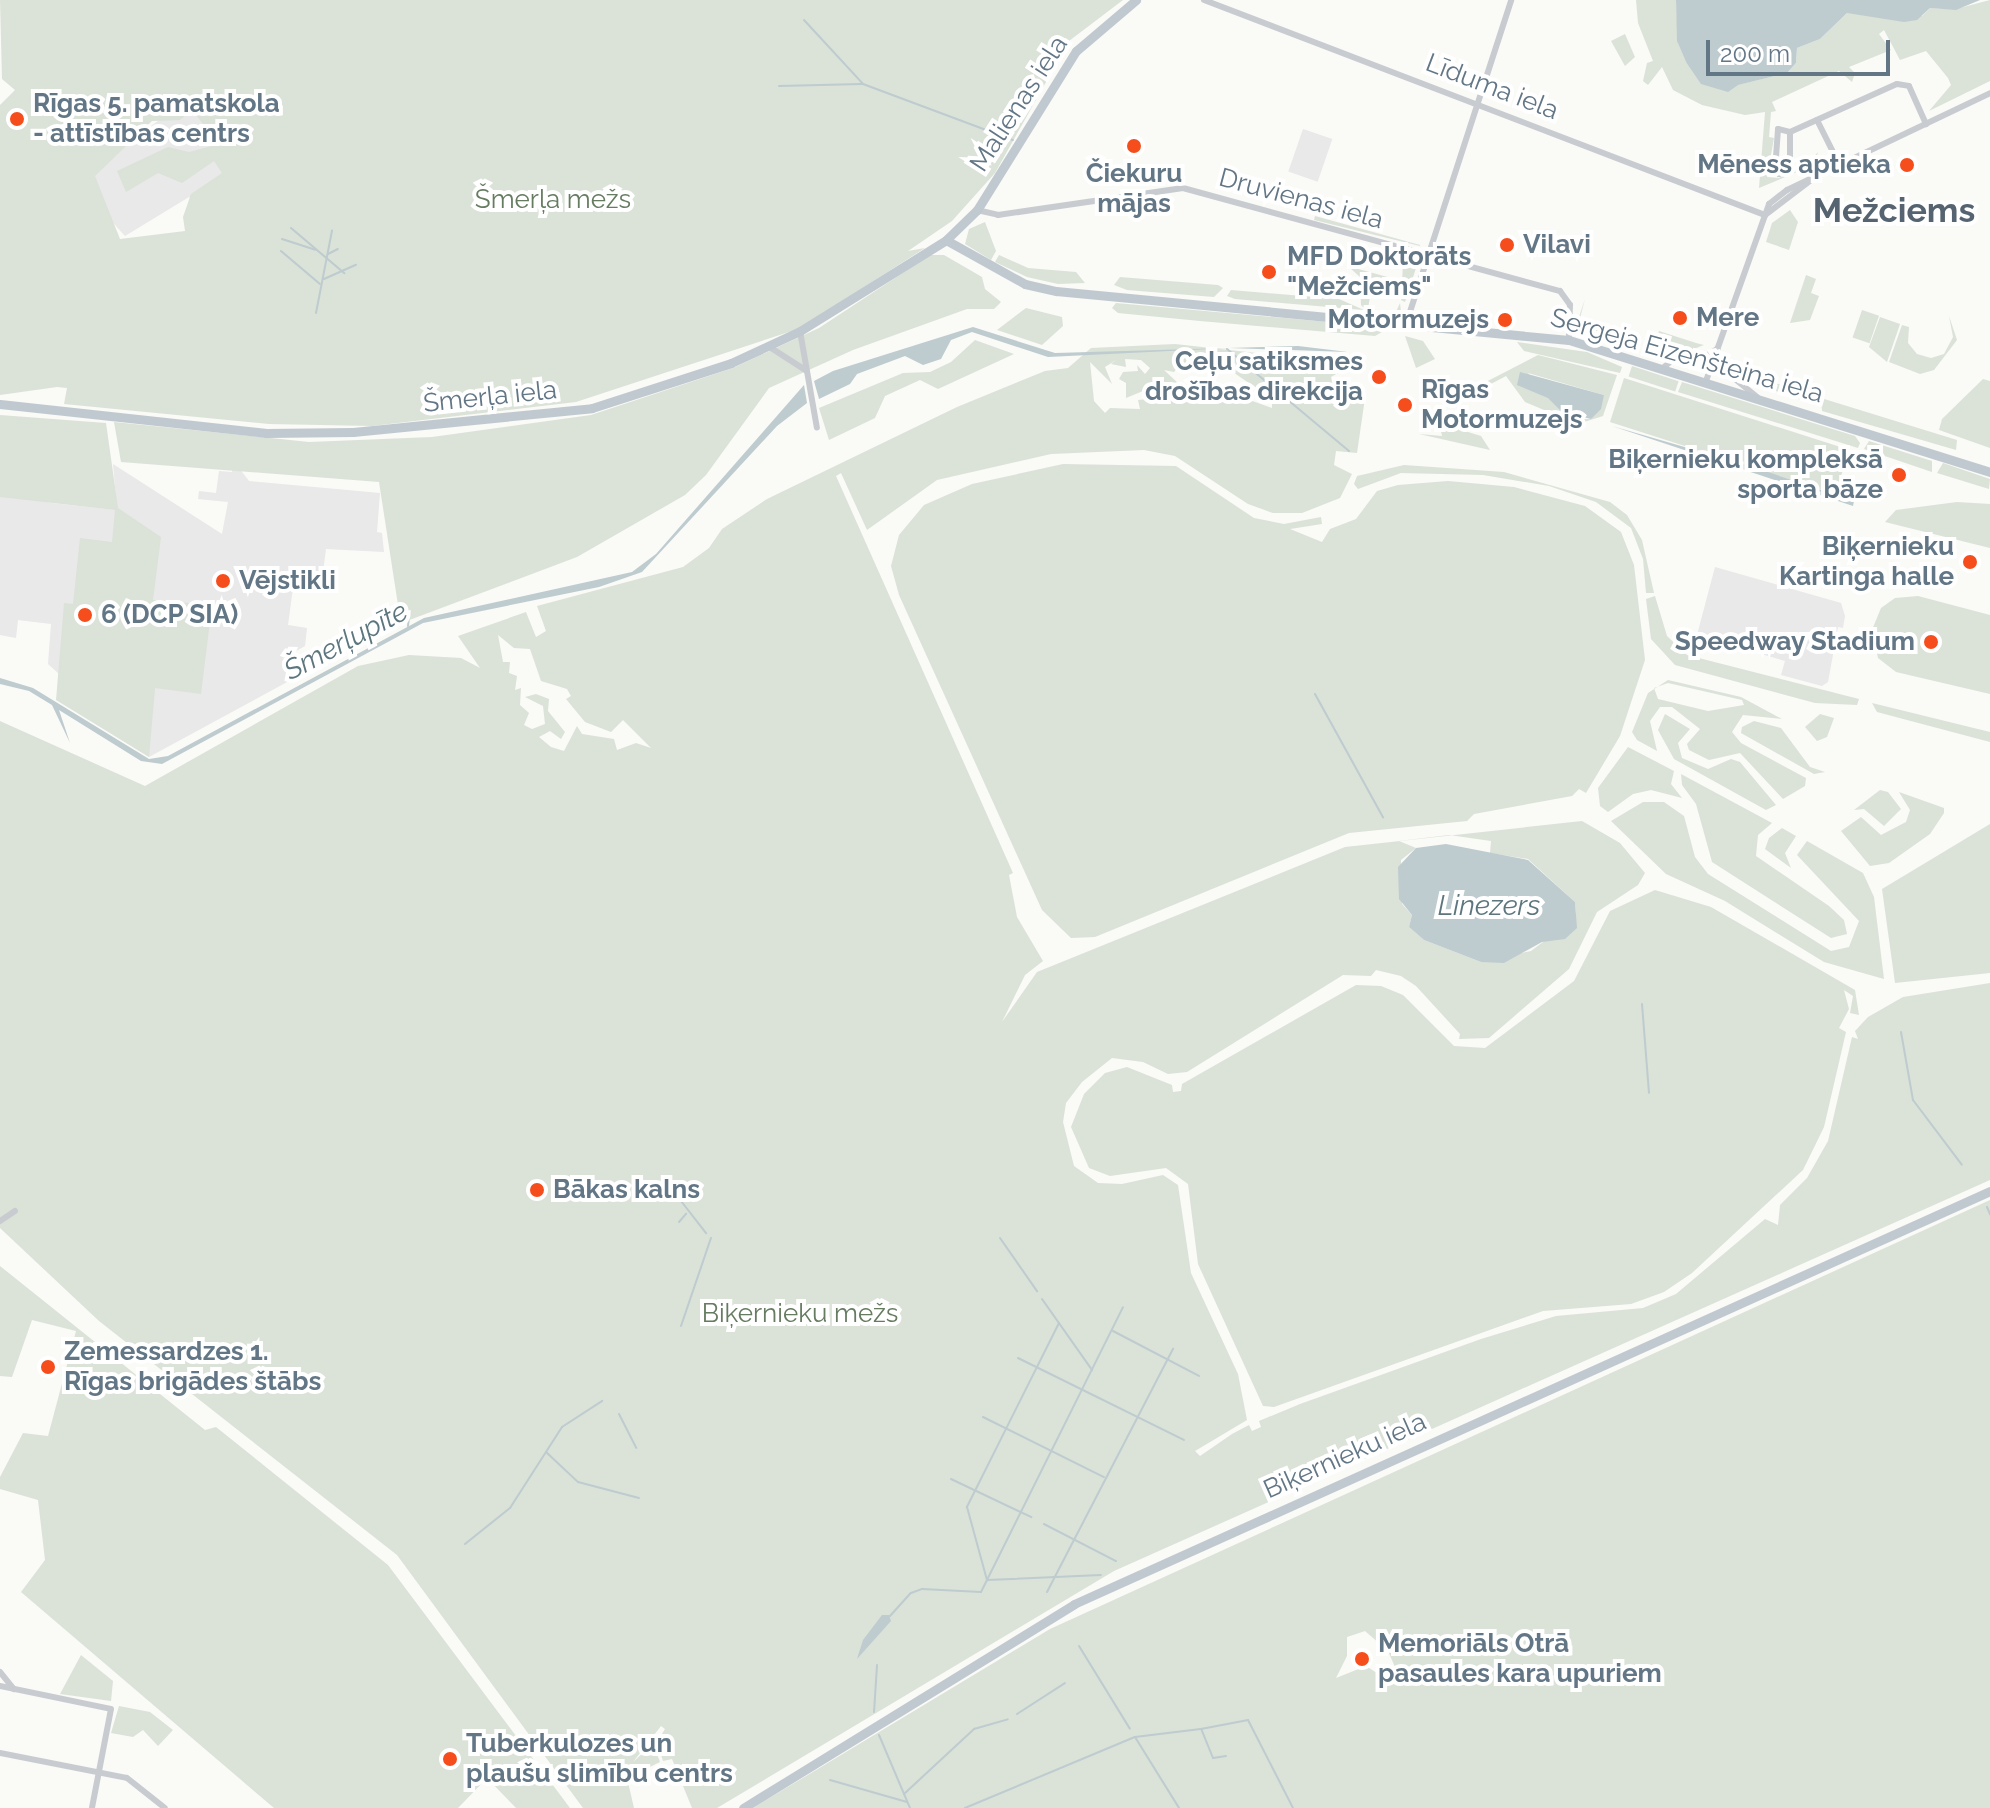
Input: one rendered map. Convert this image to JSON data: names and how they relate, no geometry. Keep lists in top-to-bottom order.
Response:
{
  "streets": {
    "street": [
      "Līduma iela",
      "Malienas iela",
      "Druvienas iela",
      "Sergeja Eizenšteina iela",
      "Šmerļa iela",
      "Biķernieku iela"
    ]
  },
  "crossings": [
    ["Malienas iela", "Druvienas iela"],
    ["Malienas iela", "Sergeja Eizenšteina iela"],
    ["Malienas iela", "Šmerļa iela"],
    ["Druvienas iela", "Sergeja Eizenšteina iela"],
    ["Sergeja Eizenšteina iela", "Šmerļa iela"]
  ],
  "districts": ["Mežciems"],
  "water": ["Šmerļupīte", "Linezers"],
  "parks": ["Šmerļa mežs", "Biķernieku mežs"],
  "places": [
    "Rīgas 5. pamatskola - attīstības centrs",
    "Čiekuru mājas",
    "Mēness aptieka",
    "Vilavi",
    "MFD Doktorāts \"Mežciems\"",
    "Mere",
    "Motormuzejs",
    "Ceļu satiksmes drošības direkcija",
    "Rīgas Motormuzejs",
    "Biķernieku kompleksā sporta bāze",
    "Biķernieku Kartinga halle",
    "Vējstikli",
    "6 (DCP SIA)",
    "Speedway Stadium",
    "Bākas kalns",
    "Zemessardzes 1. Rīgas brigādes štābs",
    "Memoriāls Otrā pasaules kara upuriem",
    "Tuberkulozes un plaušu slimību centrs"
  ],
  "scale_bar": "200 m"
}
